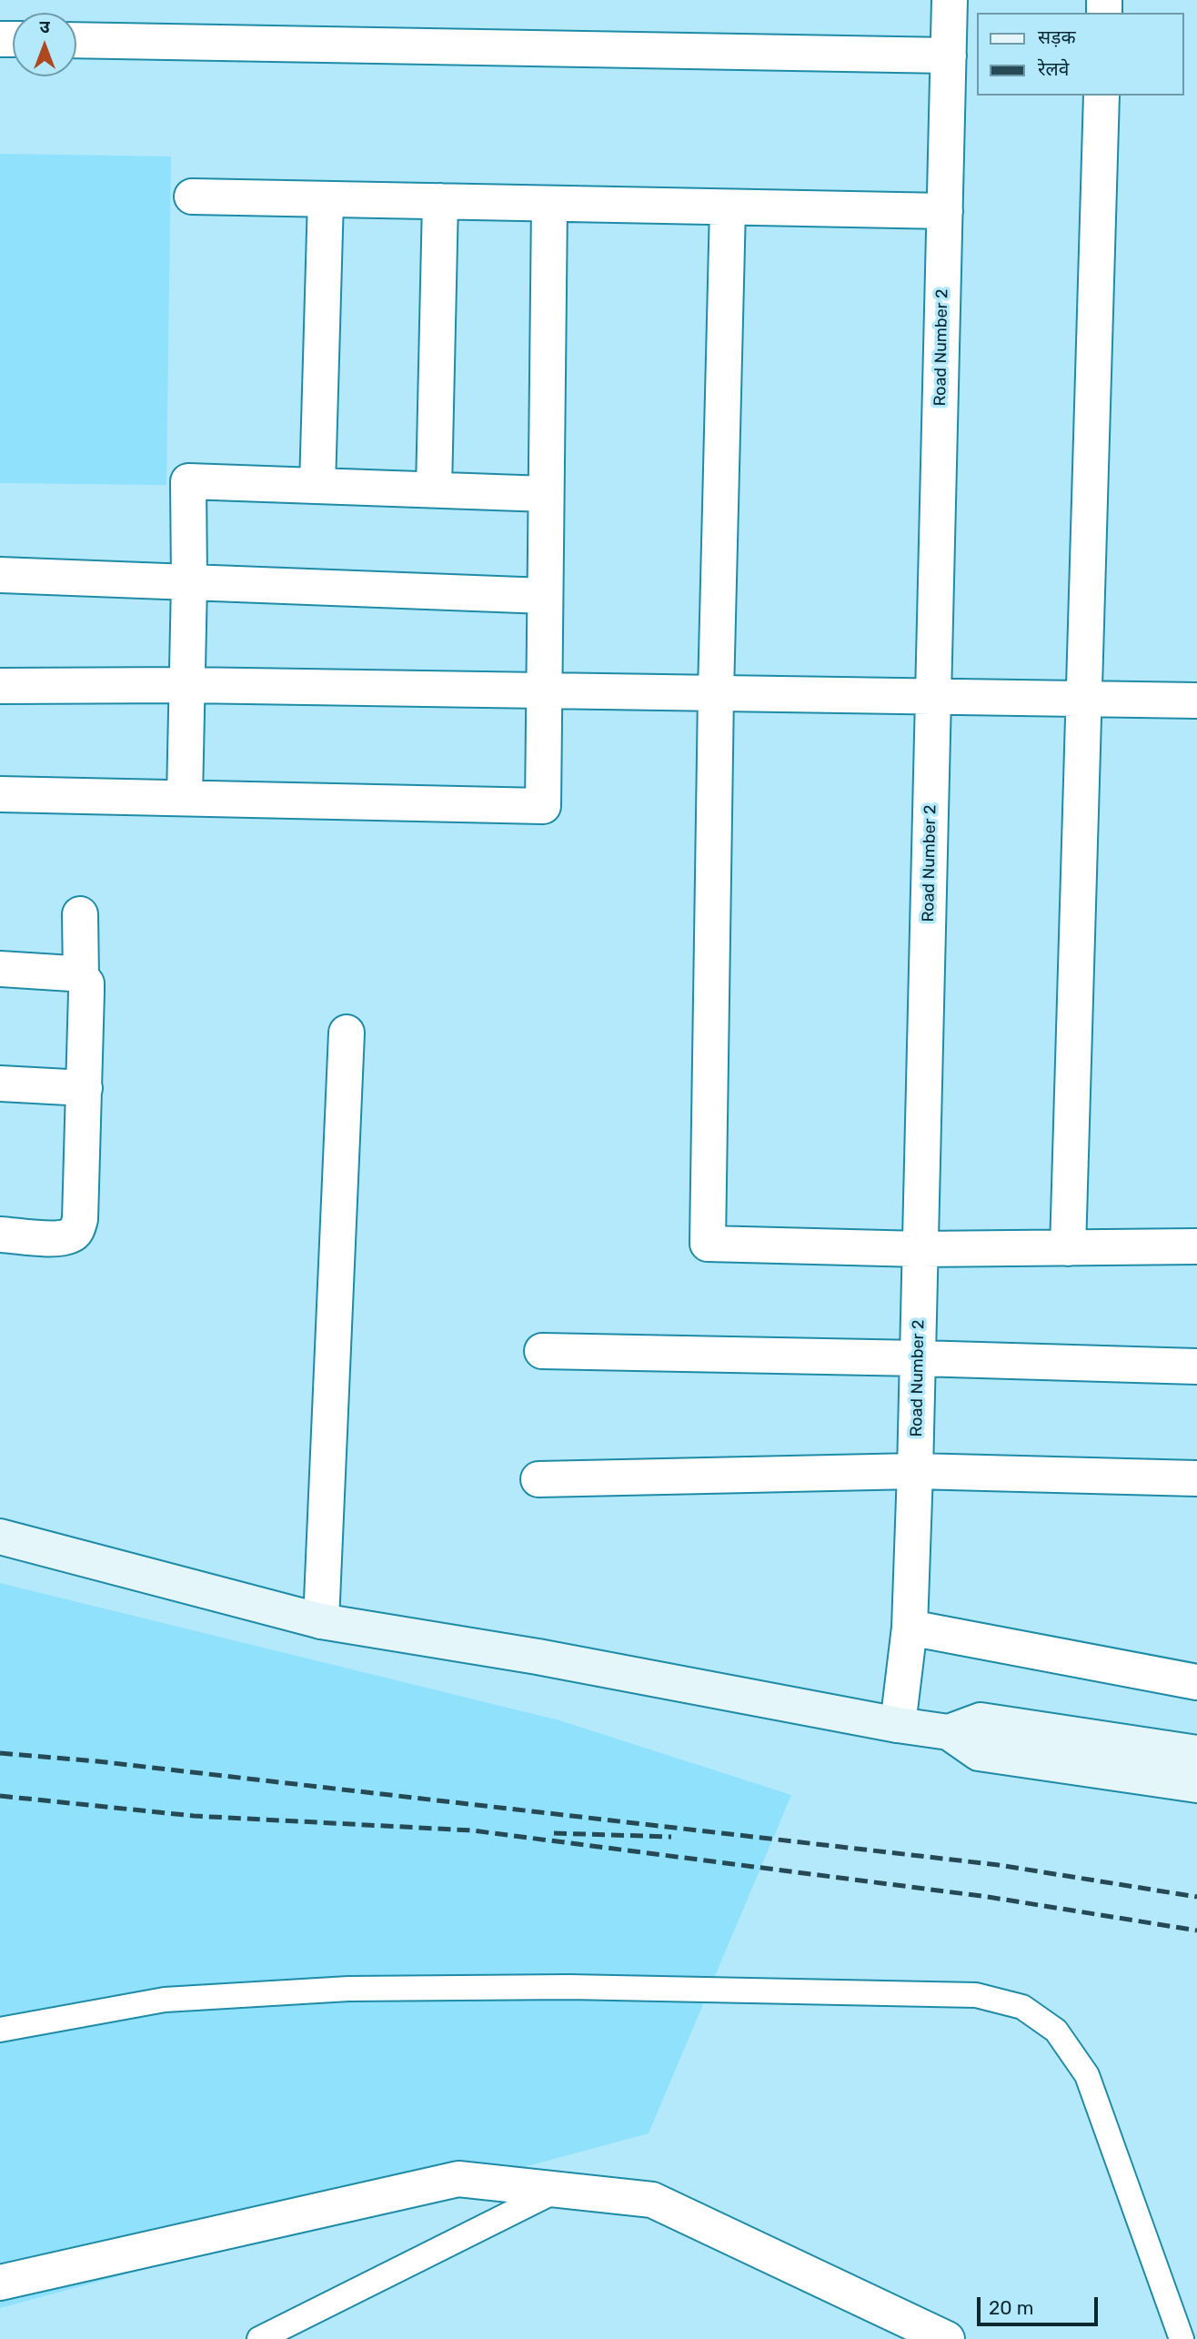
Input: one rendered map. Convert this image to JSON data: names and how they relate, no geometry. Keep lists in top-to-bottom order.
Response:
{
  "streets": {
    "street": ["Road Number 2"]
  },
  "legend": ["सड़क", "रेलवे"],
  "scale_bar": "20 m",
  "north": "top"
}
